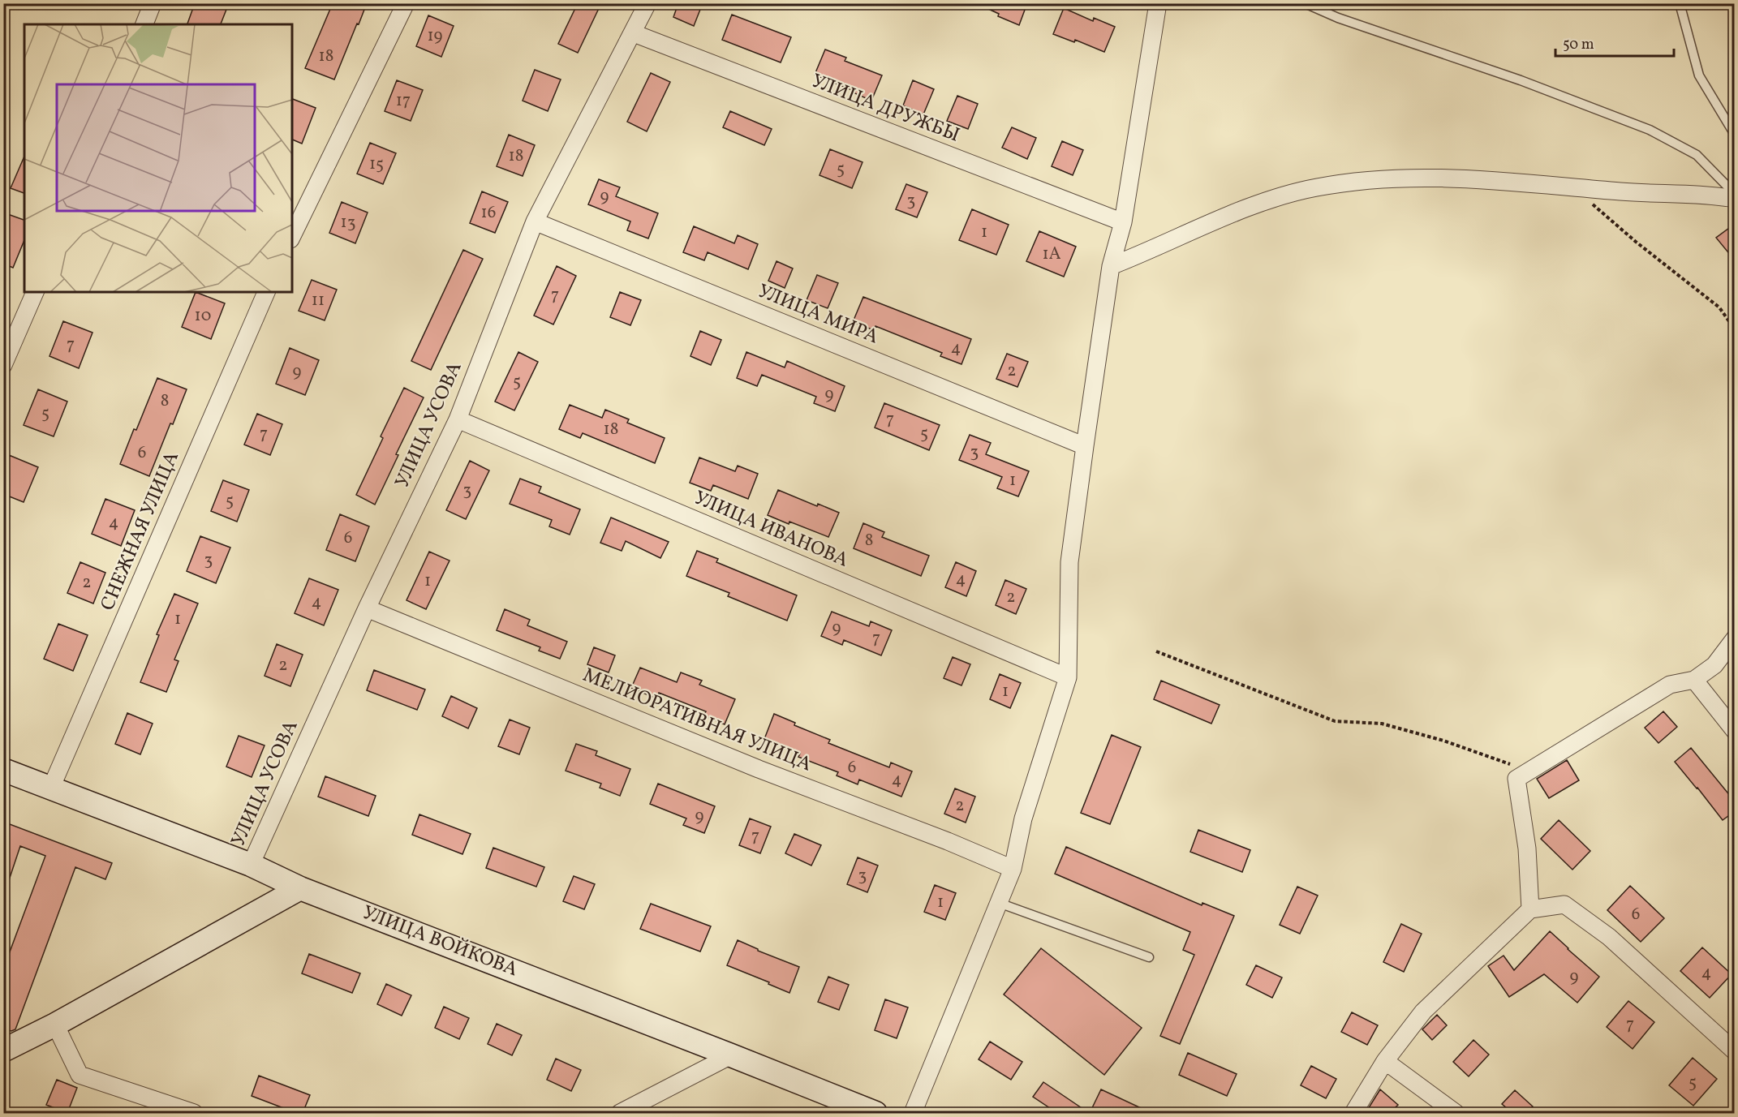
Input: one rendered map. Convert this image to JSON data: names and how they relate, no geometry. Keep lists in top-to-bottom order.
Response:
{
  "streets": {
    "main road": ["УЛИЦА ВОЙКОВА"],
    "street": [
      "УЛИЦА ДРУЖБЫ",
      "УЛИЦА МИРА",
      "УЛИЦА УСОВА",
      "УЛИЦА ИВАНОВА",
      "СНЕЖНАЯ УЛИЦА",
      "МЕЛИОРАТИВНАЯ УЛИЦА"
    ]
  },
  "crossings": [
    ["УЛИЦА ДРУЖБЫ", "УЛИЦА УСОВА"],
    ["УЛИЦА МИРА", "УЛИЦА УСОВА"],
    ["УЛИЦА УСОВА", "УЛИЦА ИВАНОВА"],
    ["УЛИЦА УСОВА", "МЕЛИОРАТИВНАЯ УЛИЦА"],
    ["УЛИЦА УСОВА", "УЛИЦА ВОЙКОВА"],
    ["СНЕЖНАЯ УЛИЦА", "УЛИЦА ВОЙКОВА"]
  ],
  "house_numbers": [
    "19",
    "18",
    "17",
    "18",
    "15",
    "5",
    "9",
    "3",
    "16",
    "13",
    "1",
    "1А",
    "7",
    "11",
    "10",
    "7",
    "4",
    "2",
    "9",
    "5",
    "9",
    "8",
    "5",
    "7",
    "18",
    "5",
    "7",
    "3",
    "6",
    "1",
    "3",
    "5",
    "4",
    "6",
    "8",
    "3",
    "4",
    "1",
    "2",
    "2",
    "4",
    "1",
    "9",
    "7",
    "2",
    "1",
    "6",
    "4",
    "2",
    "9",
    "7",
    "3",
    "1",
    "6",
    "4",
    "9",
    "7",
    "5"
  ],
  "scale_bar": "50 m"
}
